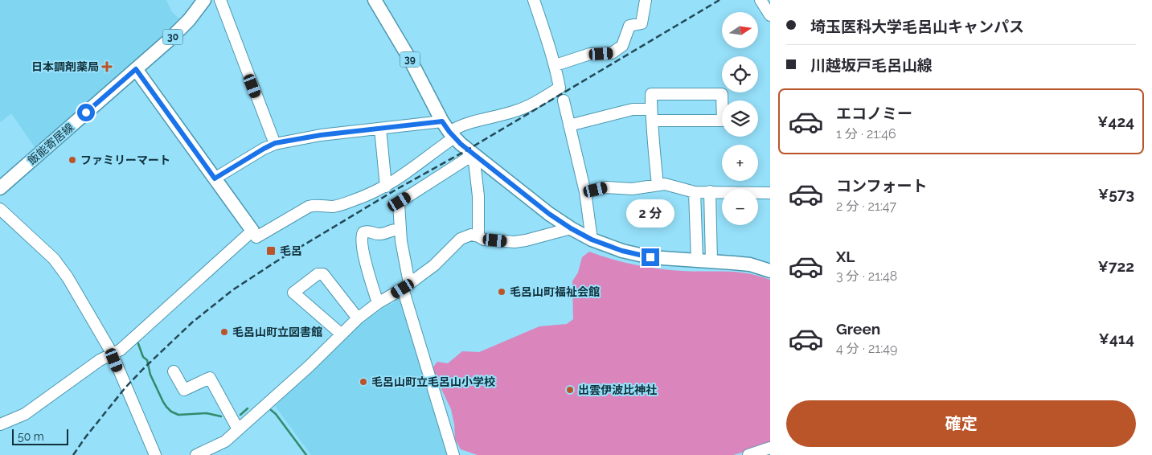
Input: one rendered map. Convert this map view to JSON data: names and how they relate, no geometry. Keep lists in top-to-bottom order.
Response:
{
  "streets": {
    "main road": ["30", "39", "飯能寄居線"]
  },
  "places": {
    "health": ["日本調剤薬局"],
    "other": [
      "ファミリーマート",
      "毛呂山町福祉会館",
      "毛呂山町立図書館",
      "毛呂山町立毛呂山小学校",
      "出雲伊波比神社"
    ],
    "transit": ["毛呂"]
  },
  "scale_bar": "50 m",
  "north": "right",
  "page": {
    "banner": ["埼玉医科大学毛呂山キャンパス", "川越坂戸毛呂山線"],
    "map_buttons": ["+", "−"],
    "list": [
      {
        "name": "エコノミー",
        "note": "1 分 · 21:46",
        "value": "¥424"
      },
      {
        "name": "コンフォート",
        "note": "2 分 · 21:47",
        "value": "¥573"
      },
      {
        "name": "XL",
        "note": "3 分 · 21:48",
        "value": "¥722"
      },
      {
        "name": "Green",
        "note": "4 分 · 21:49",
        "value": "¥414"
      }
    ],
    "bubble": "2 分",
    "buttons": "確定",
    "scale": "50 m"
  }
}
